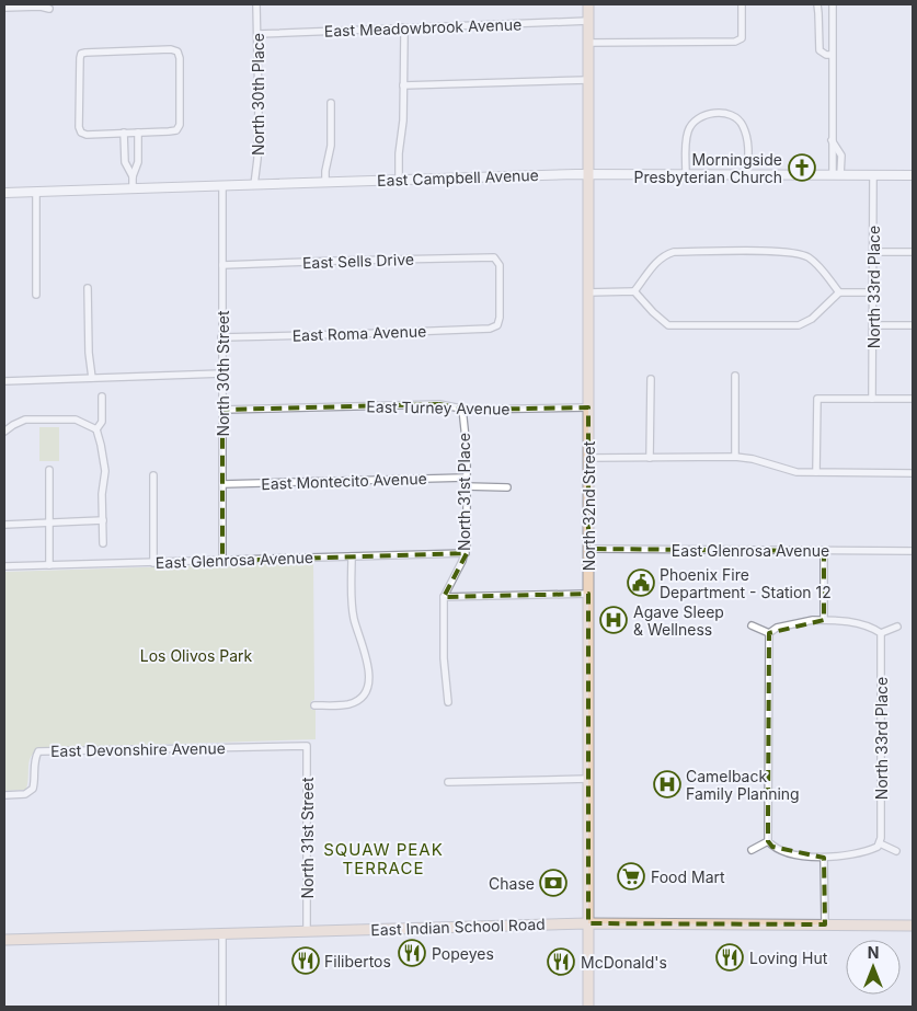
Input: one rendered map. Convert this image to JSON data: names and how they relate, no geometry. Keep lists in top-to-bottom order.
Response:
{
  "streets": {
    "main road": ["North 32nd Street", "East Indian School Road"],
    "street": [
      "East Meadowbrook Avenue",
      "North 30th Place",
      "East Campbell Avenue",
      "East Sells Drive",
      "North 33rd Place",
      "East Roma Avenue",
      "North 30th Street",
      "East Turney Avenue",
      "East Montecito Avenue",
      "North 31st Place",
      "East Glenrosa Avenue",
      "East Devonshire Avenue",
      "North 31st Street"
    ]
  },
  "crossings": [
    ["East Meadowbrook Avenue", "North 30th Place"],
    ["East Meadowbrook Avenue", "North 32nd Street"],
    ["North 30th Place", "East Campbell Avenue"],
    ["East Campbell Avenue", "North 33rd Place"],
    ["East Campbell Avenue", "North 30th Street"],
    ["East Campbell Avenue", "North 32nd Street"],
    ["East Sells Drive", "East Roma Avenue"],
    ["East Sells Drive", "North 30th Street"],
    ["East Roma Avenue", "North 30th Street"],
    ["North 30th Street", "East Turney Avenue"],
    ["North 30th Street", "East Montecito Avenue"],
    ["North 30th Street", "East Glenrosa Avenue"],
    ["East Turney Avenue", "North 31st Place"],
    ["East Turney Avenue", "North 32nd Street"],
    ["East Montecito Avenue", "North 31st Place"],
    ["North 31st Place", "East Glenrosa Avenue"],
    ["North 32nd Street", "East Glenrosa Avenue"],
    ["North 32nd Street", "East Indian School Road"],
    ["East Devonshire Avenue", "North 31st Street"],
    ["North 31st Street", "East Indian School Road"]
  ],
  "districts": ["SQUAW PEAK TERRACE"],
  "parks": ["Los Olivos Park"],
  "places": {
    "church": ["Morningside Presbyterian Church"],
    "public building": ["Phoenix Fire Department - Station 12"],
    "hospital": ["Agave Sleep & Wellness", "Camelback Family Planning"],
    "supermarket": ["Food Mart"],
    "bank": ["Chase"],
    "restaurant": [
      "Popeyes",
      "Loving Hut",
      "Filibertos",
      "McDonald's"
    ]
  },
  "north": "top"
}
